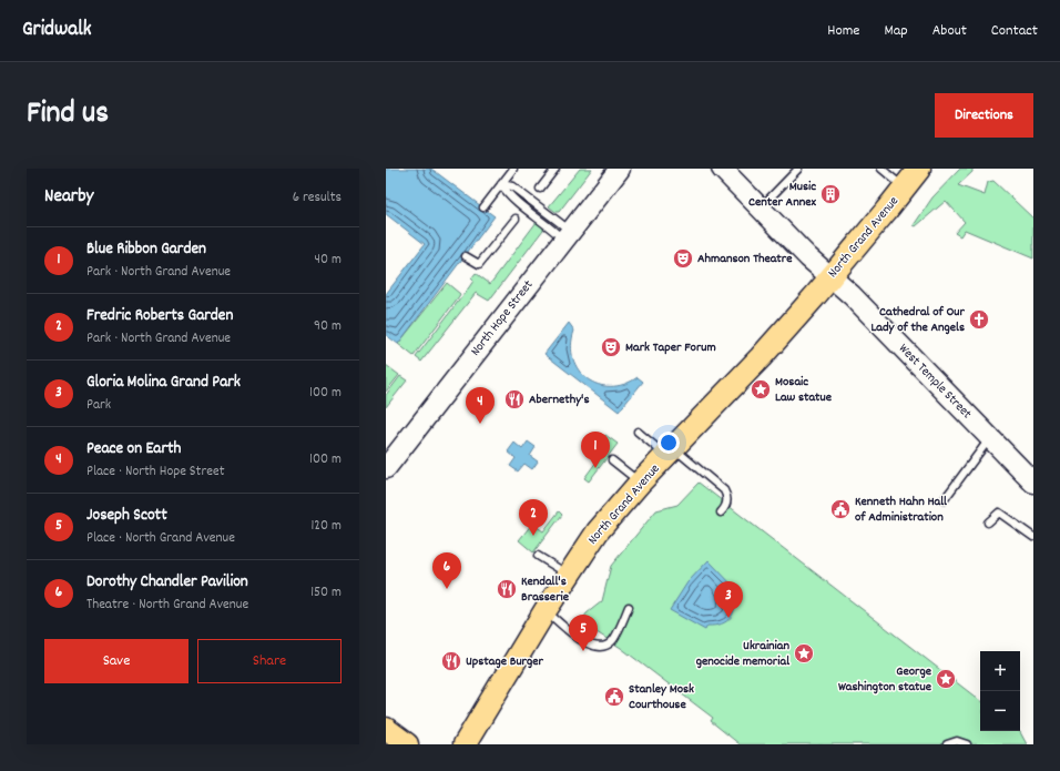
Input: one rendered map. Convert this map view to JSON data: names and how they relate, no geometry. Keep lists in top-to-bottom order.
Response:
{
  "streets": {
    "main road": ["North Grand Avenue", "North Hope Street", "West Temple Street"]
  },
  "crossings": [
    ["North Grand Avenue", "West Temple Street"]
  ],
  "places": {
    "building": ["Music Center Annex"],
    "theatre": ["Ahmanson Theatre", "Mark Taper Forum"],
    "church": ["Cathedral of Our Lady of the Angels"],
    "place": ["Mosaic Law statue", "Ukrainian genocide memorial", "George Washington statue"],
    "restaurant": ["Abernethy's", "Kendall's Brasserie", "Upstage Burger"],
    "public building": ["Kenneth Hahn Hall of Administration", "Stanley Mosk Courthouse"]
  },
  "page": {
    "header": "Gridwalk",
    "nav": [
      "Home",
      "Map",
      "About",
      "Contact"
    ],
    "title": "Find us",
    "buttons": [
      "Directions",
      ["Save", "Share"]
    ],
    "heading": ["Nearby", "6 results"],
    "list": [
      {
        "mark": "1",
        "name": "Blue Ribbon Garden",
        "note": "Park · North Grand Avenue",
        "value": "40 m"
      },
      {
        "mark": "2",
        "name": "Fredric Roberts Garden",
        "note": "Park · North Grand Avenue",
        "value": "90 m"
      },
      {
        "mark": "3",
        "name": "Gloria Molina Grand Park",
        "note": "Park",
        "value": "100 m"
      },
      {
        "mark": "4",
        "name": "Peace on Earth",
        "note": "Place · North Hope Street",
        "value": "100 m"
      },
      {
        "mark": "5",
        "name": "Joseph Scott",
        "note": "Place · North Grand Avenue",
        "value": "120 m"
      },
      {
        "mark": "6",
        "name": "Dorothy Chandler Pavilion",
        "note": "Theatre · North Grand Avenue",
        "value": "150 m"
      }
    ],
    "pins": [
      "4",
      "1",
      "2",
      "6",
      "3",
      "5"
    ],
    "map_buttons": ["+", "−"]
  }
}
